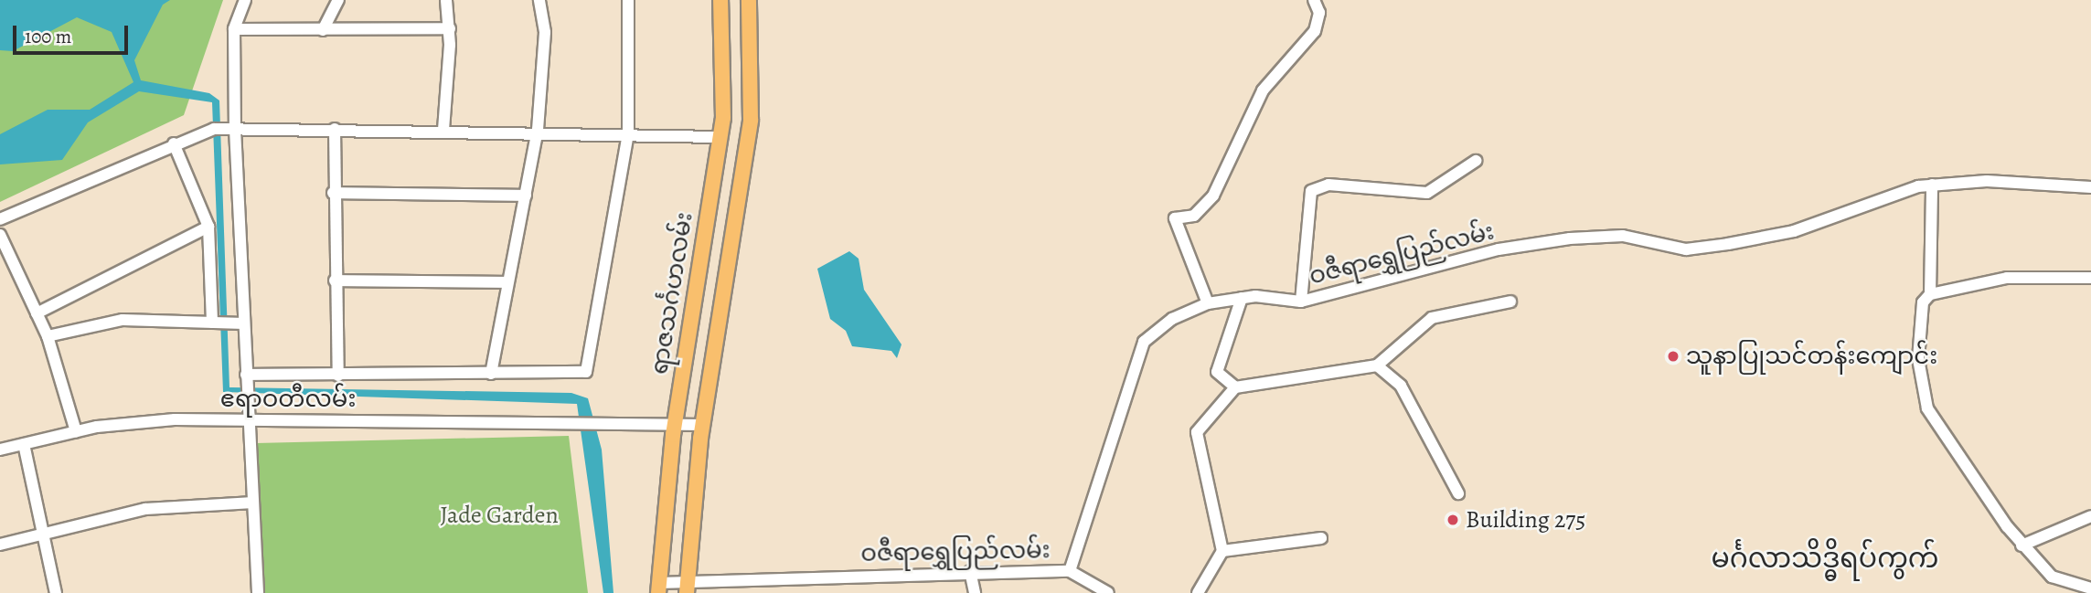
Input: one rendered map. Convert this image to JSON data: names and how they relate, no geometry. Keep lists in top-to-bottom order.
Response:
{
  "streets": {
    "main road": ["ရာဇသင်္ဂဟလမ်း"],
    "street": ["ဝဇီရာရွှေပြည်လမ်း", "ဧရာဝတီလမ်း"]
  },
  "crossings": [
    ["ဝဇီရာရွှေပြည်လမ်း", "ရာဇသင်္ဂဟလမ်း"],
    ["ရာဇသင်္ဂဟလမ်း", "ဧရာဝတီလမ်း"]
  ],
  "districts": ["မင်္ဂလာသိဒ္ဓိရပ်ကွက်"],
  "parks": ["Jade Garden"],
  "places": ["သူနာပြုသင်တန်းကျောင်း", "Building 275"],
  "scale_bar": "100 m"
}
